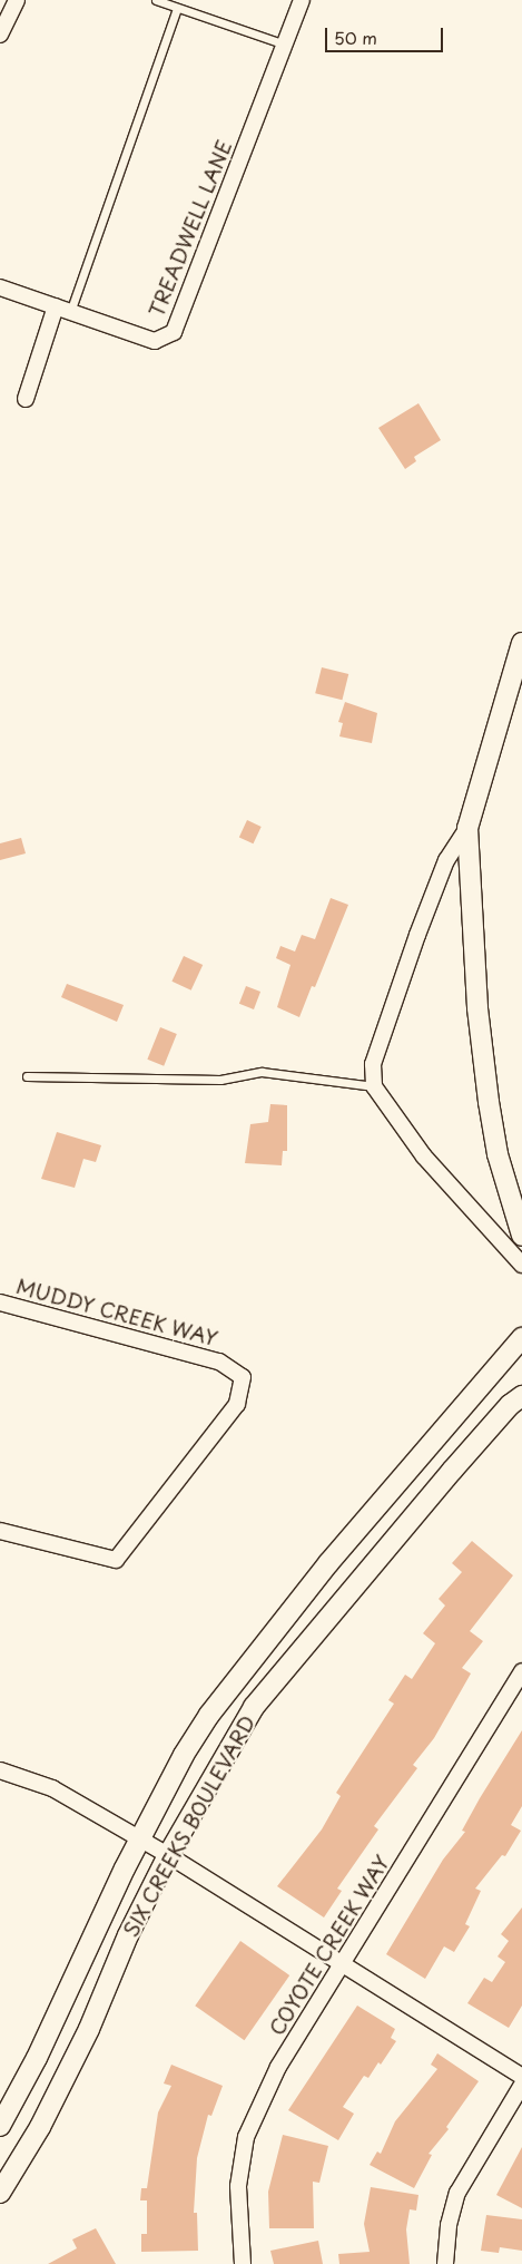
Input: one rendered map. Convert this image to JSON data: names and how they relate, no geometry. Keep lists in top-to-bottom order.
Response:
{
  "streets": {
    "street": [
      "TREADWELL LANE",
      "MUDDY CREEK WAY",
      "SIX CREEKS BOULEVARD",
      "COYOTE CREEK WAY"
    ]
  },
  "scale_bar": "50 m"
}
